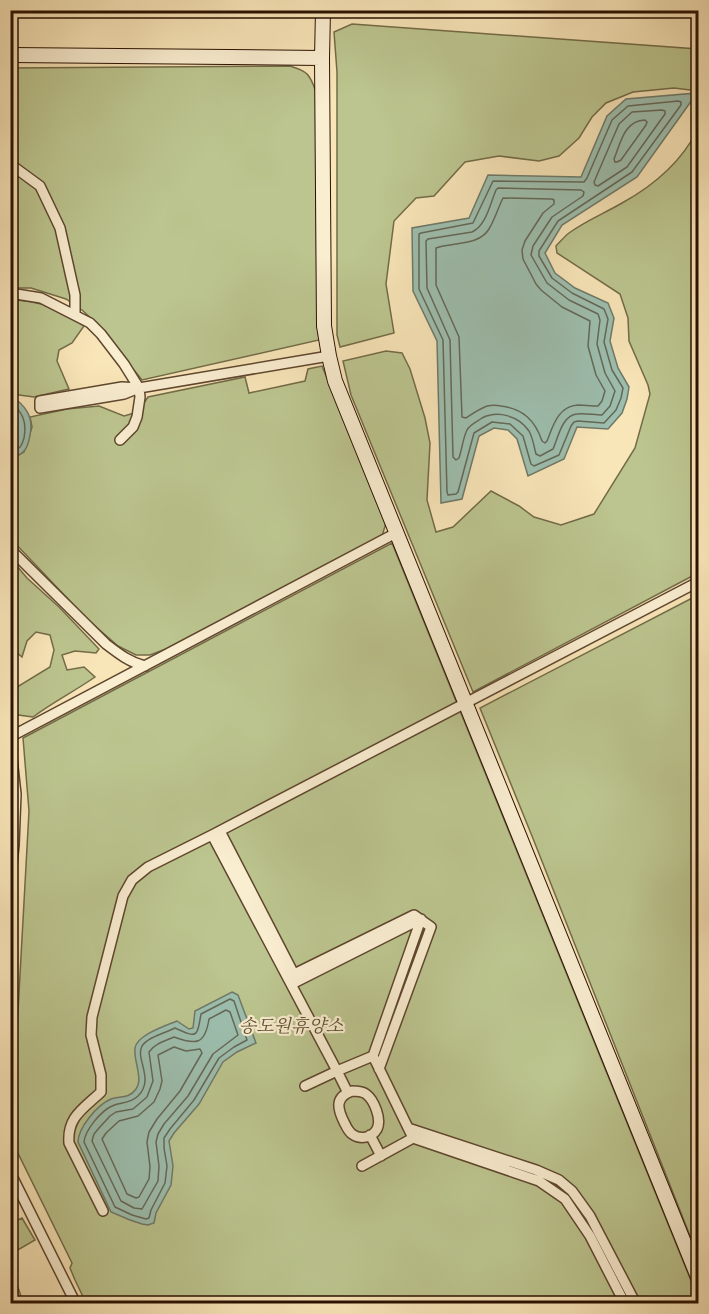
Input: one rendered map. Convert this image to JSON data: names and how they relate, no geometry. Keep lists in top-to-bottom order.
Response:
{
  "parks": ["송도원휴양소"]
}
